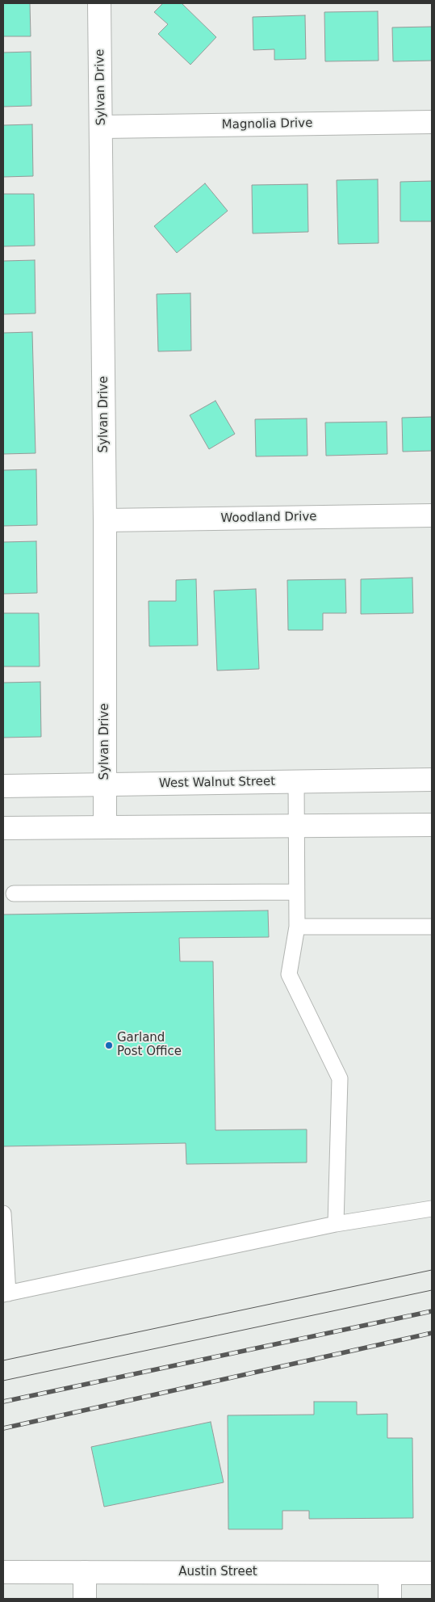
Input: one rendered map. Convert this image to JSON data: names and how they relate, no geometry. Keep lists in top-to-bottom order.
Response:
{
  "streets": {
    "street": [
      "Sylvan Drive",
      "Magnolia Drive",
      "Woodland Drive",
      "West Walnut Street",
      "Austin Street"
    ]
  },
  "crossings": [
    ["Sylvan Drive", "Magnolia Drive"],
    ["Sylvan Drive", "Woodland Drive"],
    ["Sylvan Drive", "West Walnut Street"]
  ],
  "places": ["Garland Post Office"]
}
